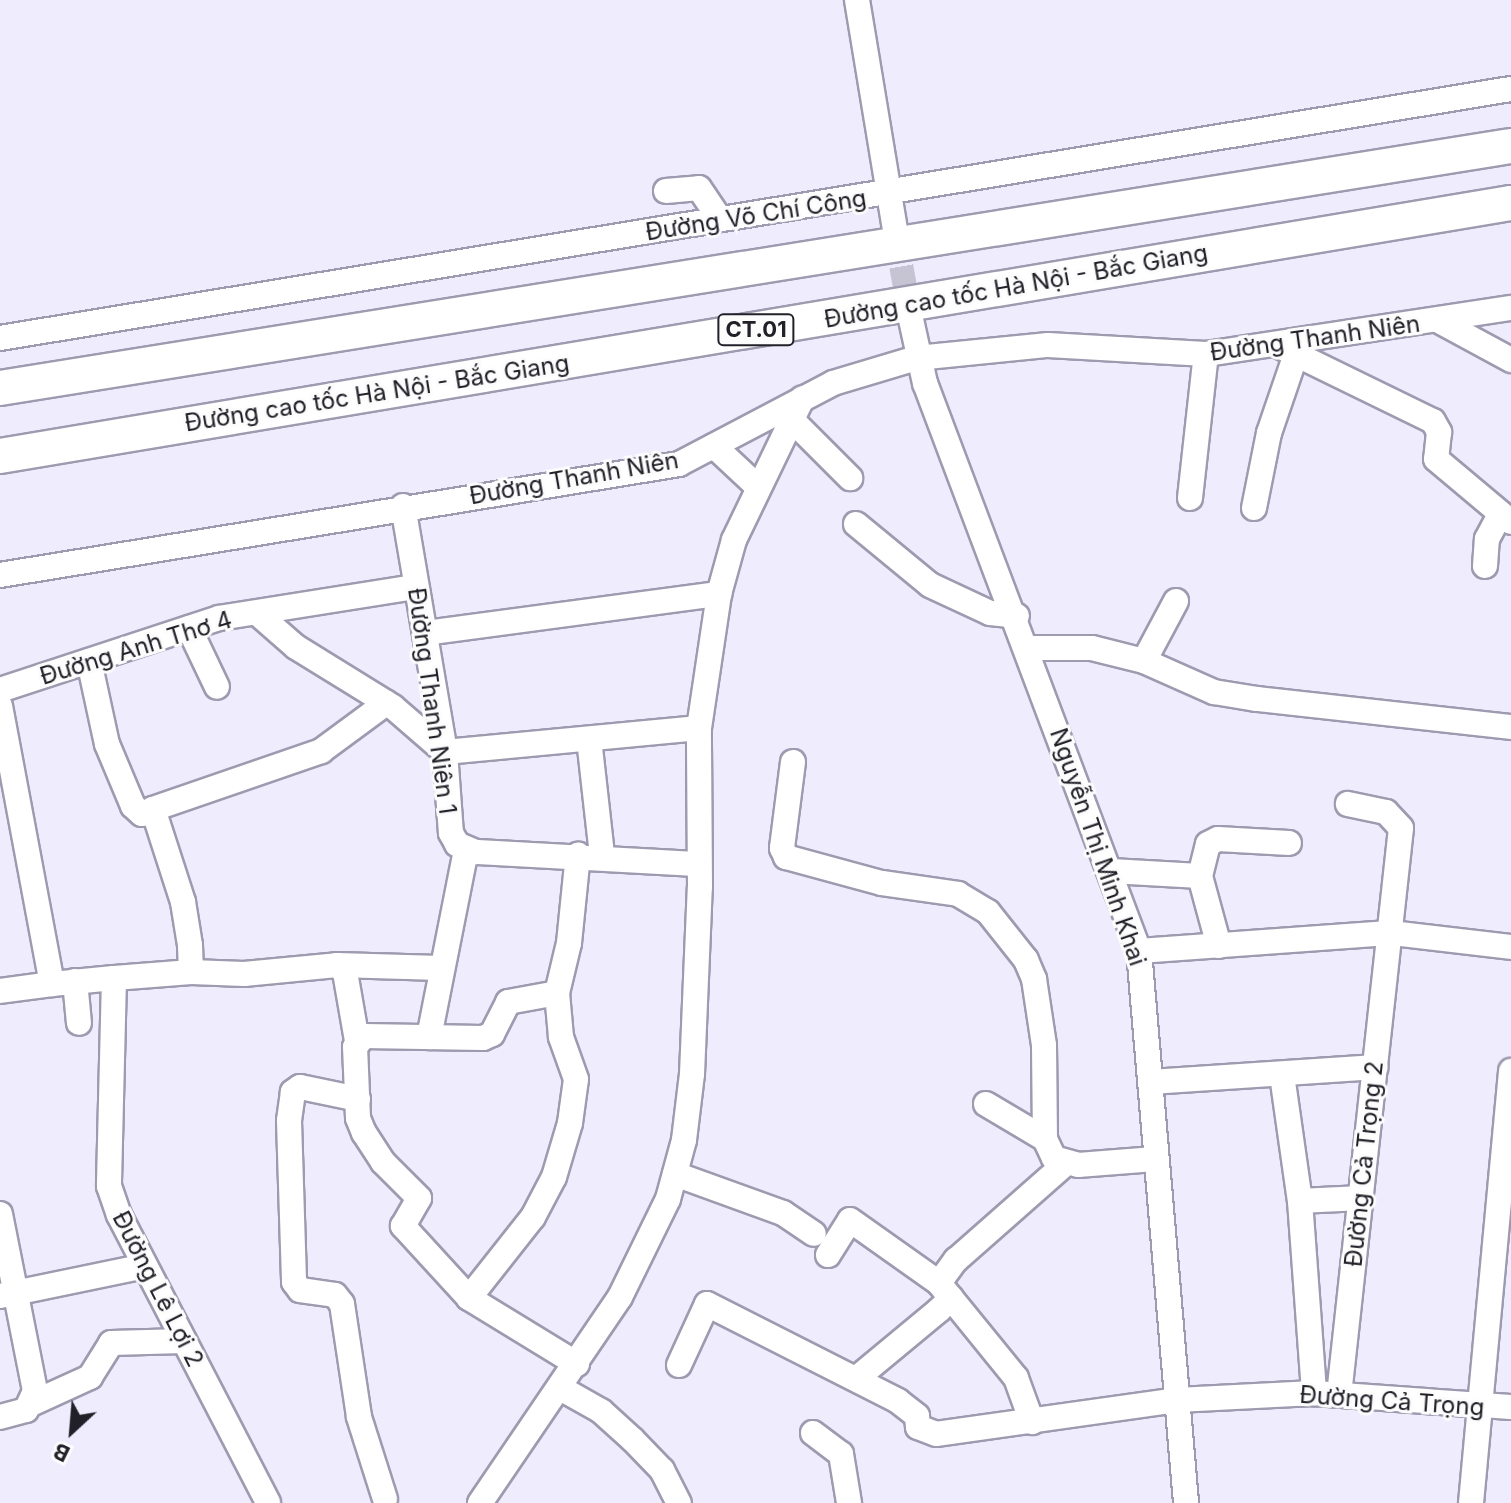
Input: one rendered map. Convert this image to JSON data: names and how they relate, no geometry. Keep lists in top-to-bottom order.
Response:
{
  "streets": {
    "highway": ["Đường cao tốc Hà Nội - Bắc Giang", "CT.01"],
    "street": [
      "Đường Võ Chí Công",
      "Đường Thanh Niên",
      "Đường Anh Thơ 4",
      "Đường Thanh Niên 1",
      "Nguyễn Thị Minh Khai",
      "Đường Cả Trọng 2",
      "Đường Lê Lợi 2",
      "Đường Cả Trọng"
    ]
  },
  "crossings": [
    ["Đường Thanh Niên", "Đường Thanh Niên 1"],
    ["Đường Thanh Niên", "Nguyễn Thị Minh Khai"],
    ["Đường Anh Thơ 4", "Đường Thanh Niên 1"],
    ["Nguyễn Thị Minh Khai", "Đường Cả Trọng"],
    ["Đường Cả Trọng 2", "Đường Cả Trọng"]
  ],
  "north": "bottom left"
}
